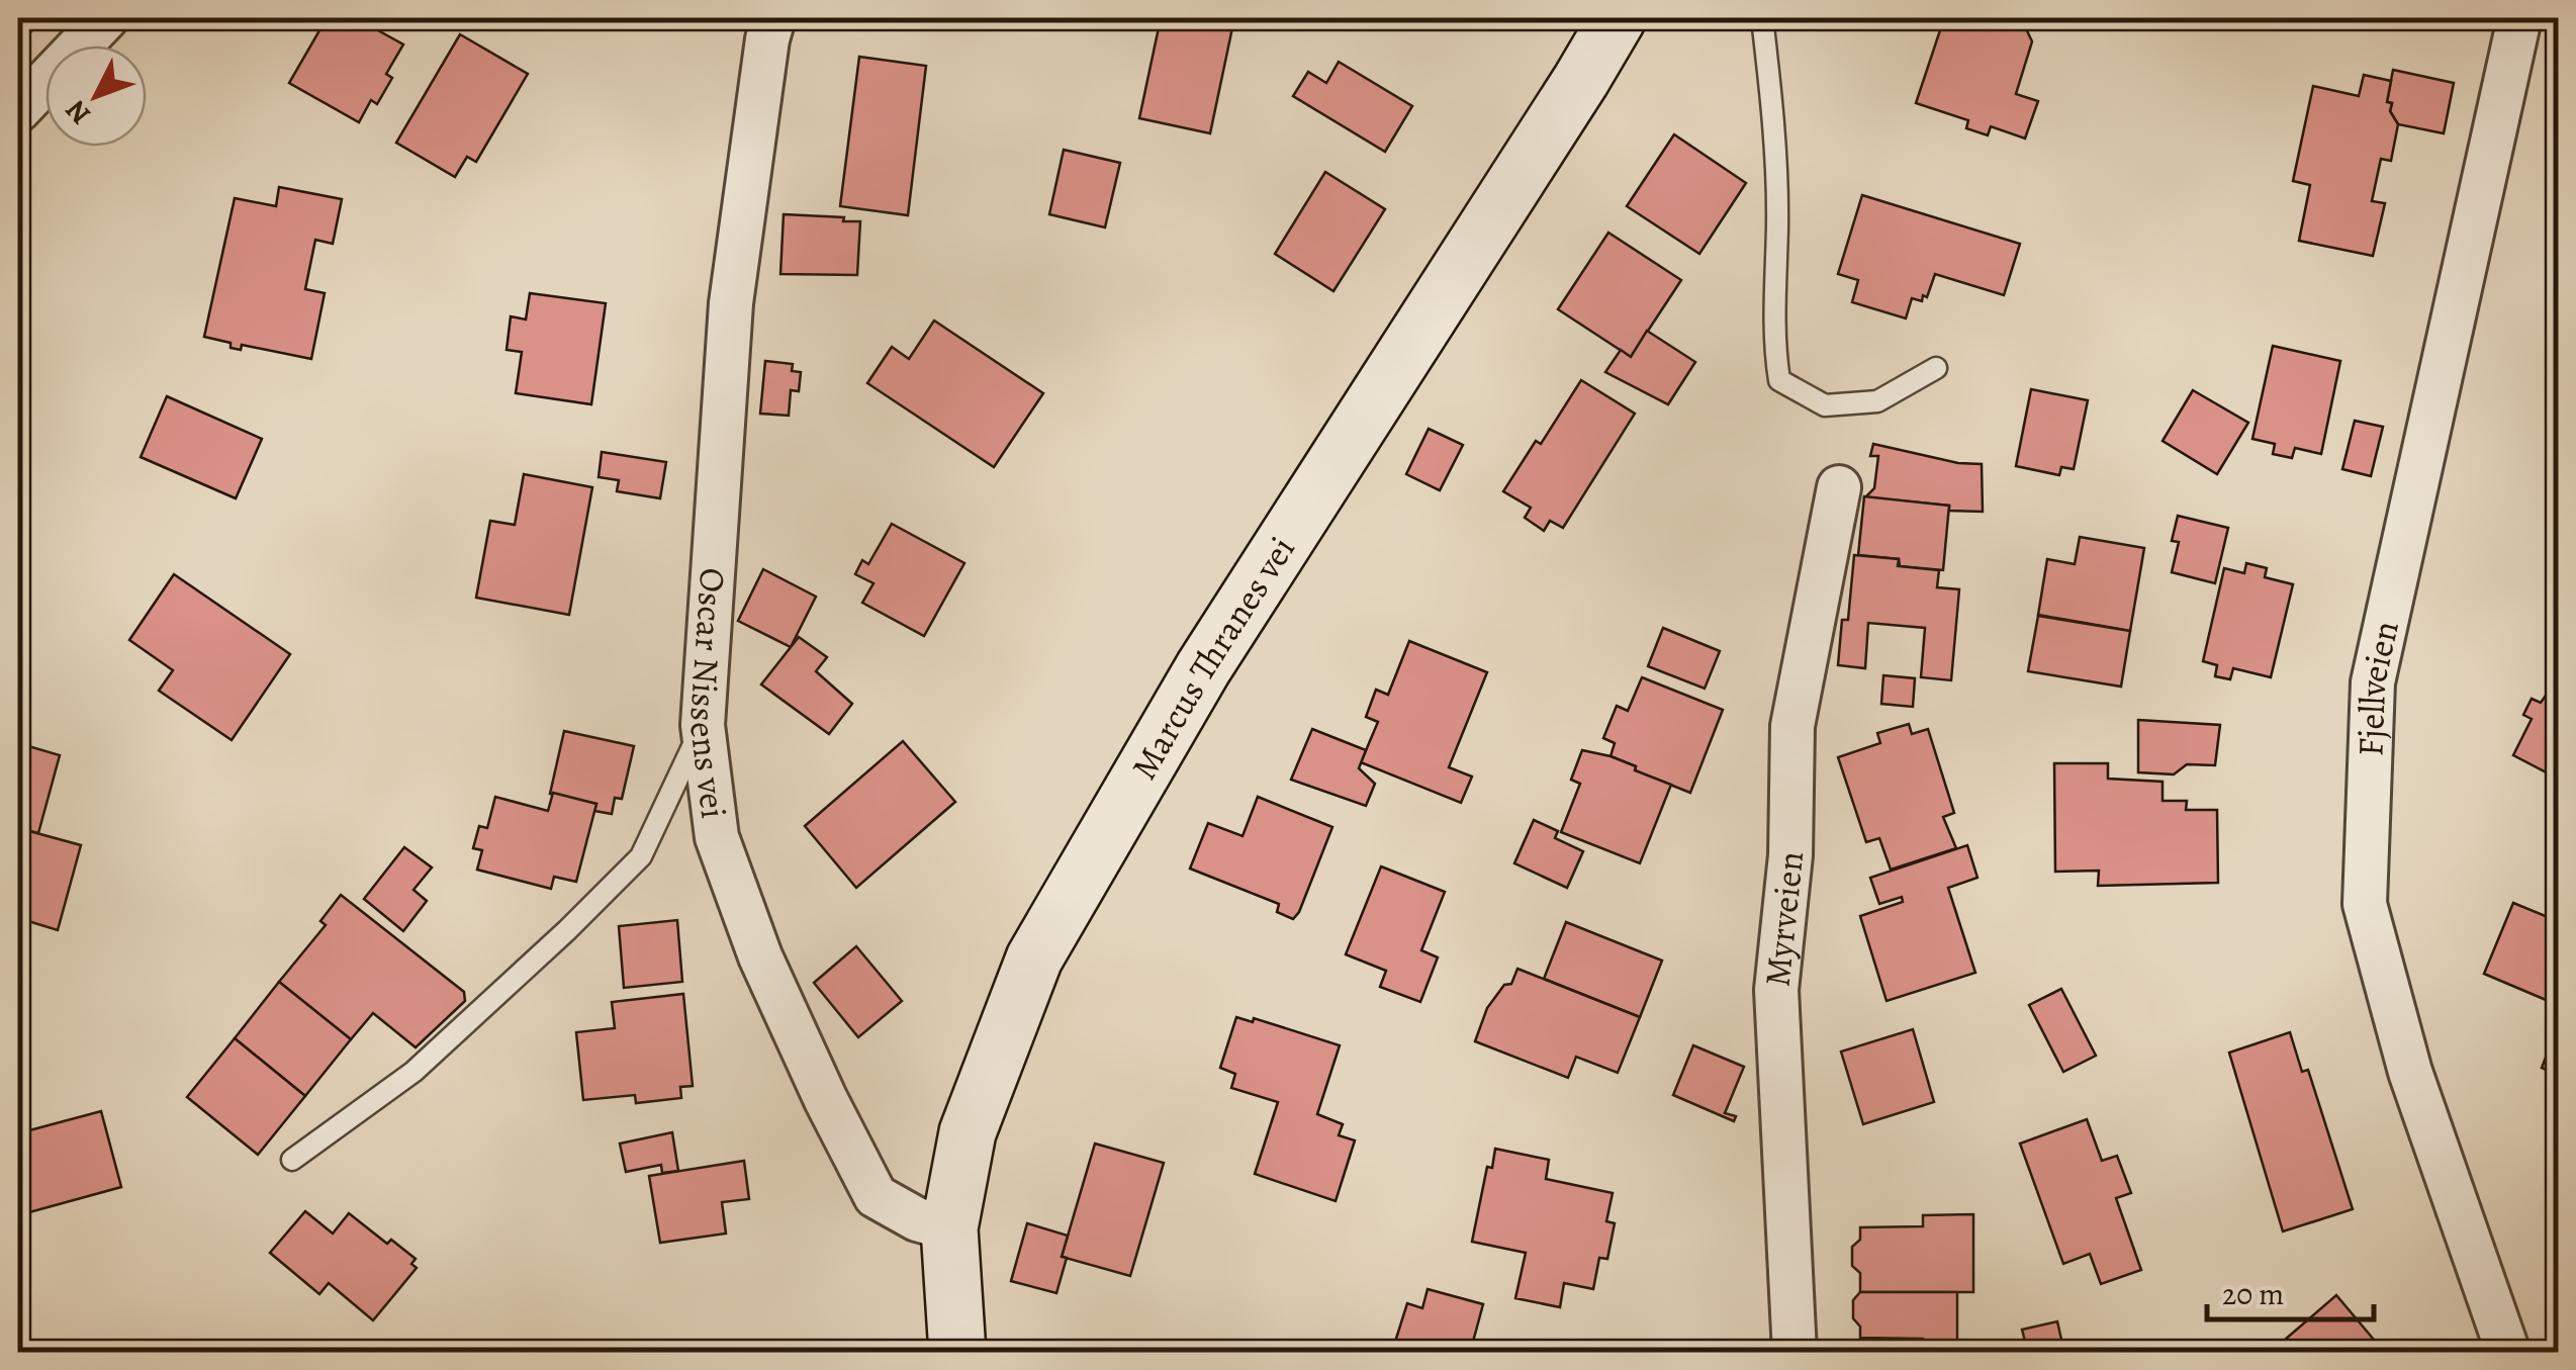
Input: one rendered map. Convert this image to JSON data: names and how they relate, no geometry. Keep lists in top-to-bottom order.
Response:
{
  "streets": {
    "main road": ["Marcus Thranes vei"],
    "street": ["Fjellveien", "Oscar Nissens vei", "Myrveien"]
  },
  "crossings": [
    ["Marcus Thranes vei", "Oscar Nissens vei"]
  ],
  "scale_bar": "20 m",
  "north": "bottom left"
}
